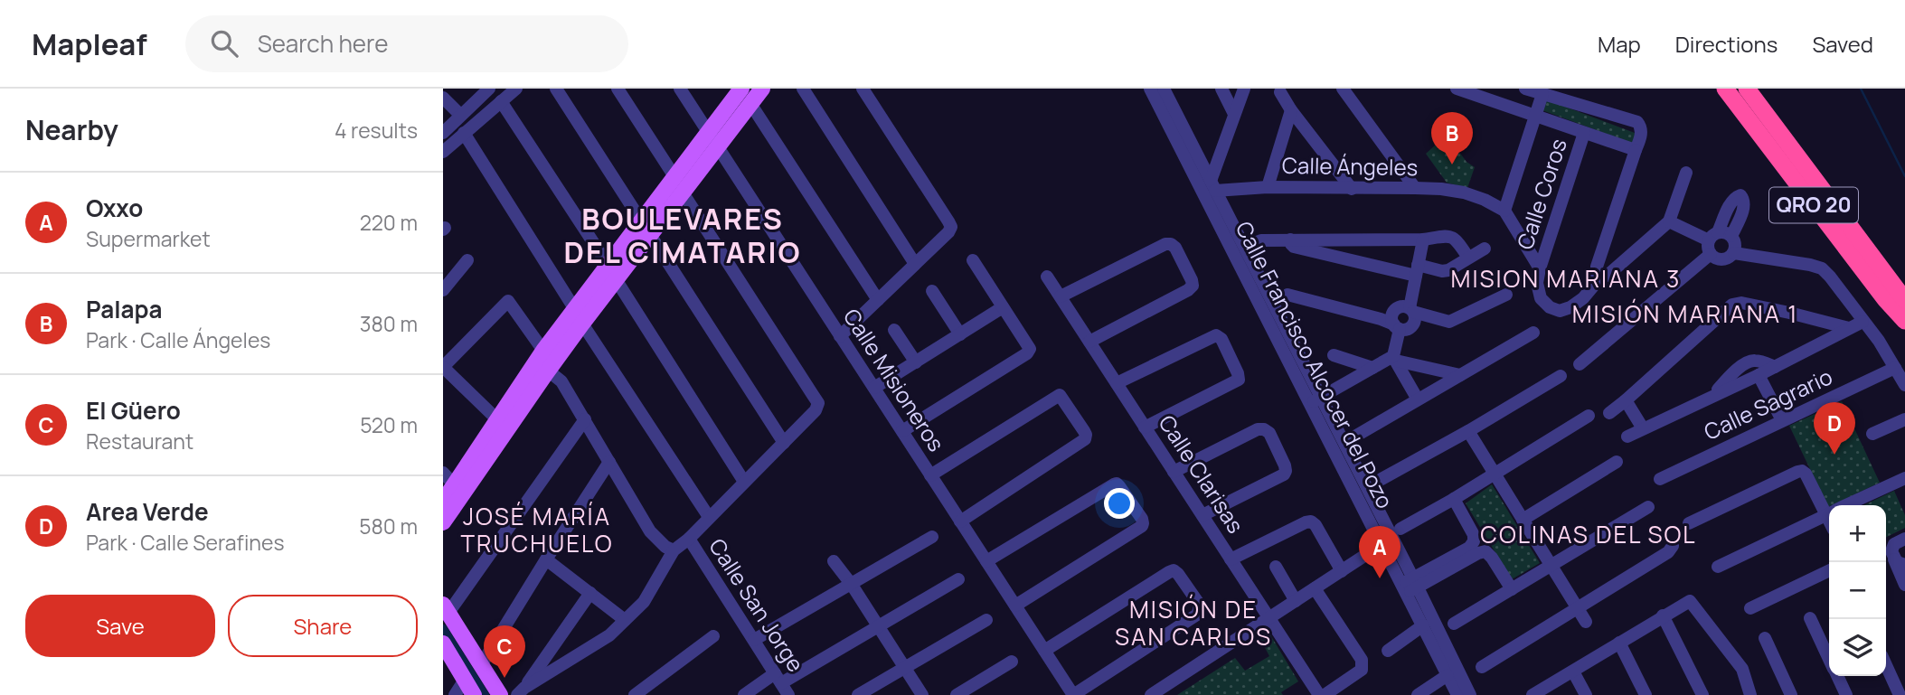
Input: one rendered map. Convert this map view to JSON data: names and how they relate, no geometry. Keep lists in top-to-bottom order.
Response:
{
  "streets": {
    "highway": ["QRO 20"],
    "street": [
      "Calle Ángeles",
      "Calle Coros",
      "Calle Francisco Alcocer del Pozo",
      "Calle Misioneros",
      "Calle Sagrario",
      "Calle Clarisas",
      "Calle San Jorge"
    ]
  },
  "crossings": [
    ["Calle Ángeles", "Calle Francisco Alcocer del Pozo"]
  ],
  "districts": [
    "BOULEVARES DEL CIMATARIO",
    "MISION MARIANA 3",
    "MISIÓN MARIANA 1",
    "JOSÉ MARÍA TRUCHUELO",
    "COLINAS DEL SOL",
    "MISIÓN DE SAN CARLOS"
  ],
  "page": {
    "header": "Mapleaf",
    "search": "Search here",
    "nav": ["Map", "Directions", "Saved"],
    "heading": ["Nearby", "4 results"],
    "pins": [
      "B",
      "D",
      "A",
      "C"
    ],
    "list": [
      {
        "mark": "A",
        "name": "Oxxo",
        "note": "Supermarket",
        "value": "220 m"
      },
      {
        "mark": "B",
        "name": "Palapa",
        "note": "Park · Calle Ángeles",
        "value": "380 m"
      },
      {
        "mark": "C",
        "name": "El Güero",
        "note": "Restaurant",
        "value": "520 m"
      },
      {
        "mark": "D",
        "name": "Area Verde",
        "note": "Park · Calle Serafines",
        "value": "580 m"
      }
    ],
    "map_buttons": ["+", "−"],
    "buttons": ["Save", "Share"]
  }
}
